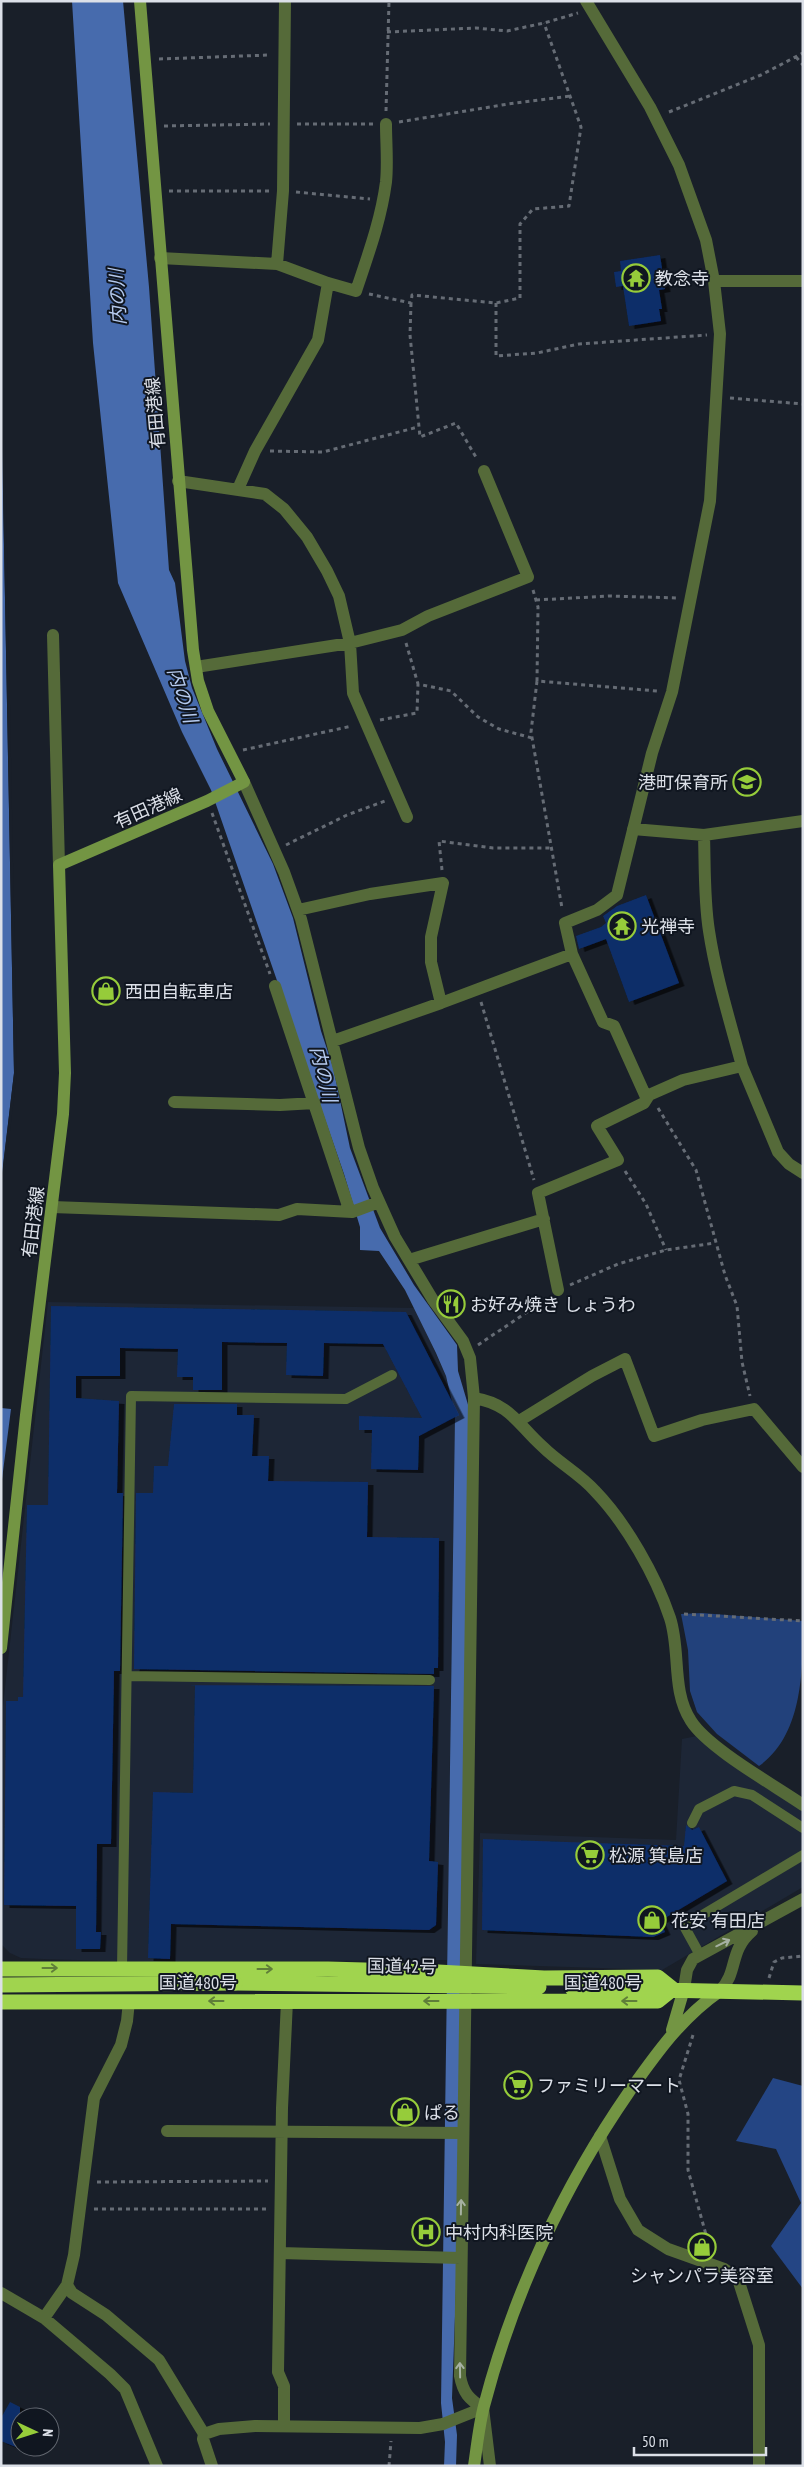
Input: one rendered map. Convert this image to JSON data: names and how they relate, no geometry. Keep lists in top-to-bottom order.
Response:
{
  "streets": {
    "highway": ["国道42号", "国道480号"],
    "main road": ["有田港線"]
  },
  "crossings": [
    ["国道42号", "国道480号"]
  ],
  "water": ["内の川"],
  "places": {
    "temple": ["教念寺", "光禅寺"],
    "school or university": ["港町保育所"],
    "shop": [
      "西田自転車店",
      "花安 有田店",
      "ぱる",
      "シャンパラ美容室"
    ],
    "restaurant": ["お好み焼き しょうわ"],
    "supermarket": ["松源 箕島店", "ファミリーマート"],
    "hospital": ["中村内科医院"]
  },
  "scale_bar": "50 m",
  "north": "right"
}
